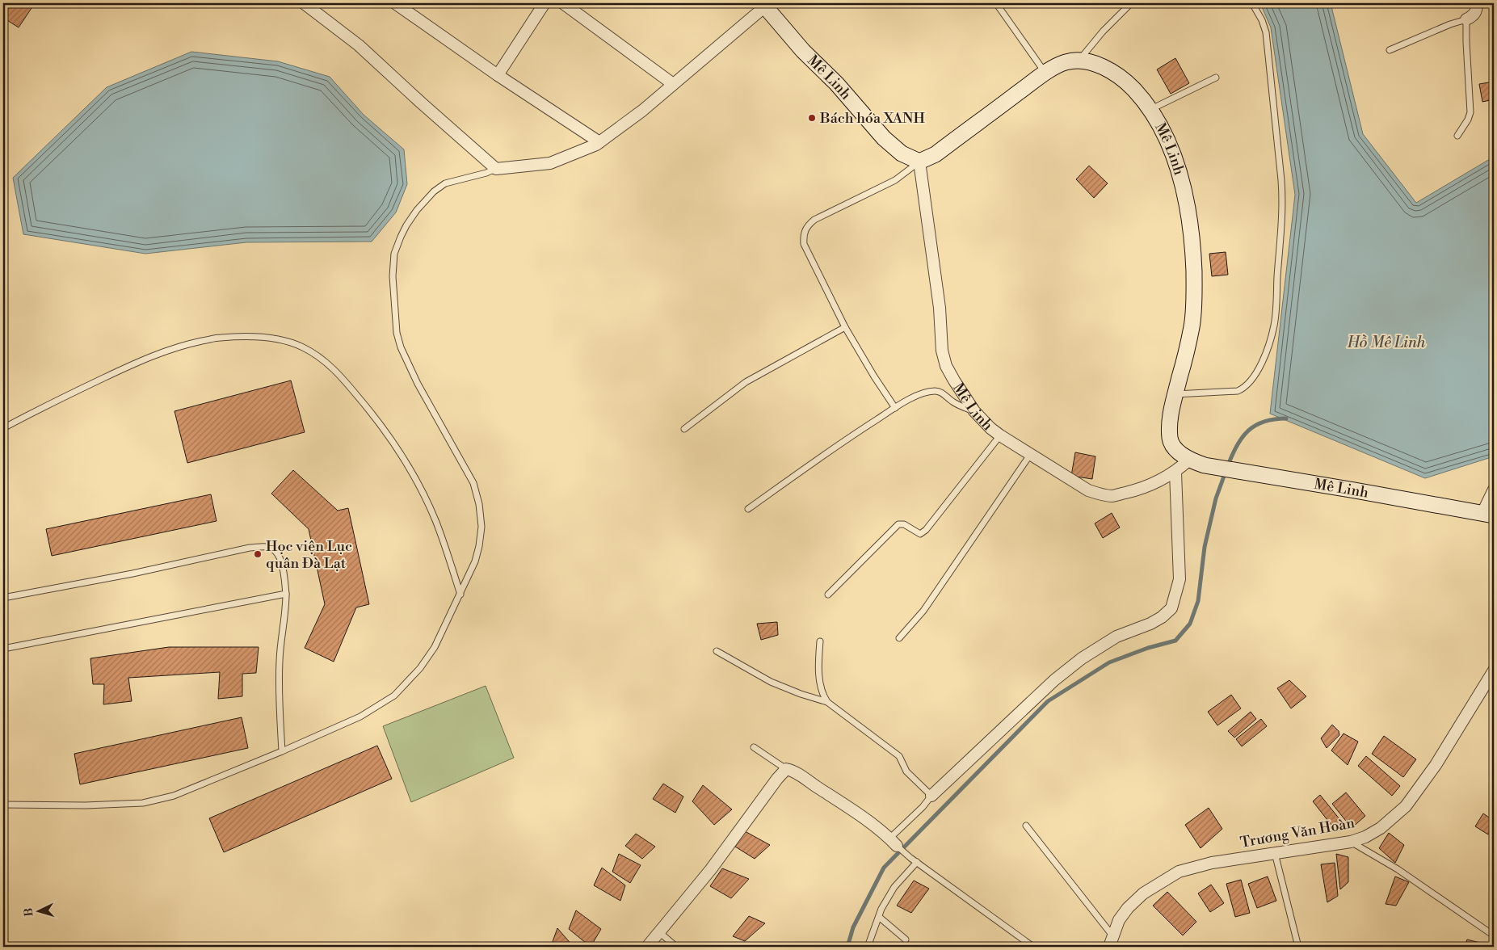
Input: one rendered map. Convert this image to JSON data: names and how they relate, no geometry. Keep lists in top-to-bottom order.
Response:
{
  "streets": {
    "street": ["Mê Linh", "Trương Văn Hoàn"]
  },
  "water": ["Hồ Mê Linh"],
  "places": ["Bách hóa XANH", "Học viện Lục quân Đà Lạt"],
  "north": "left"
}
